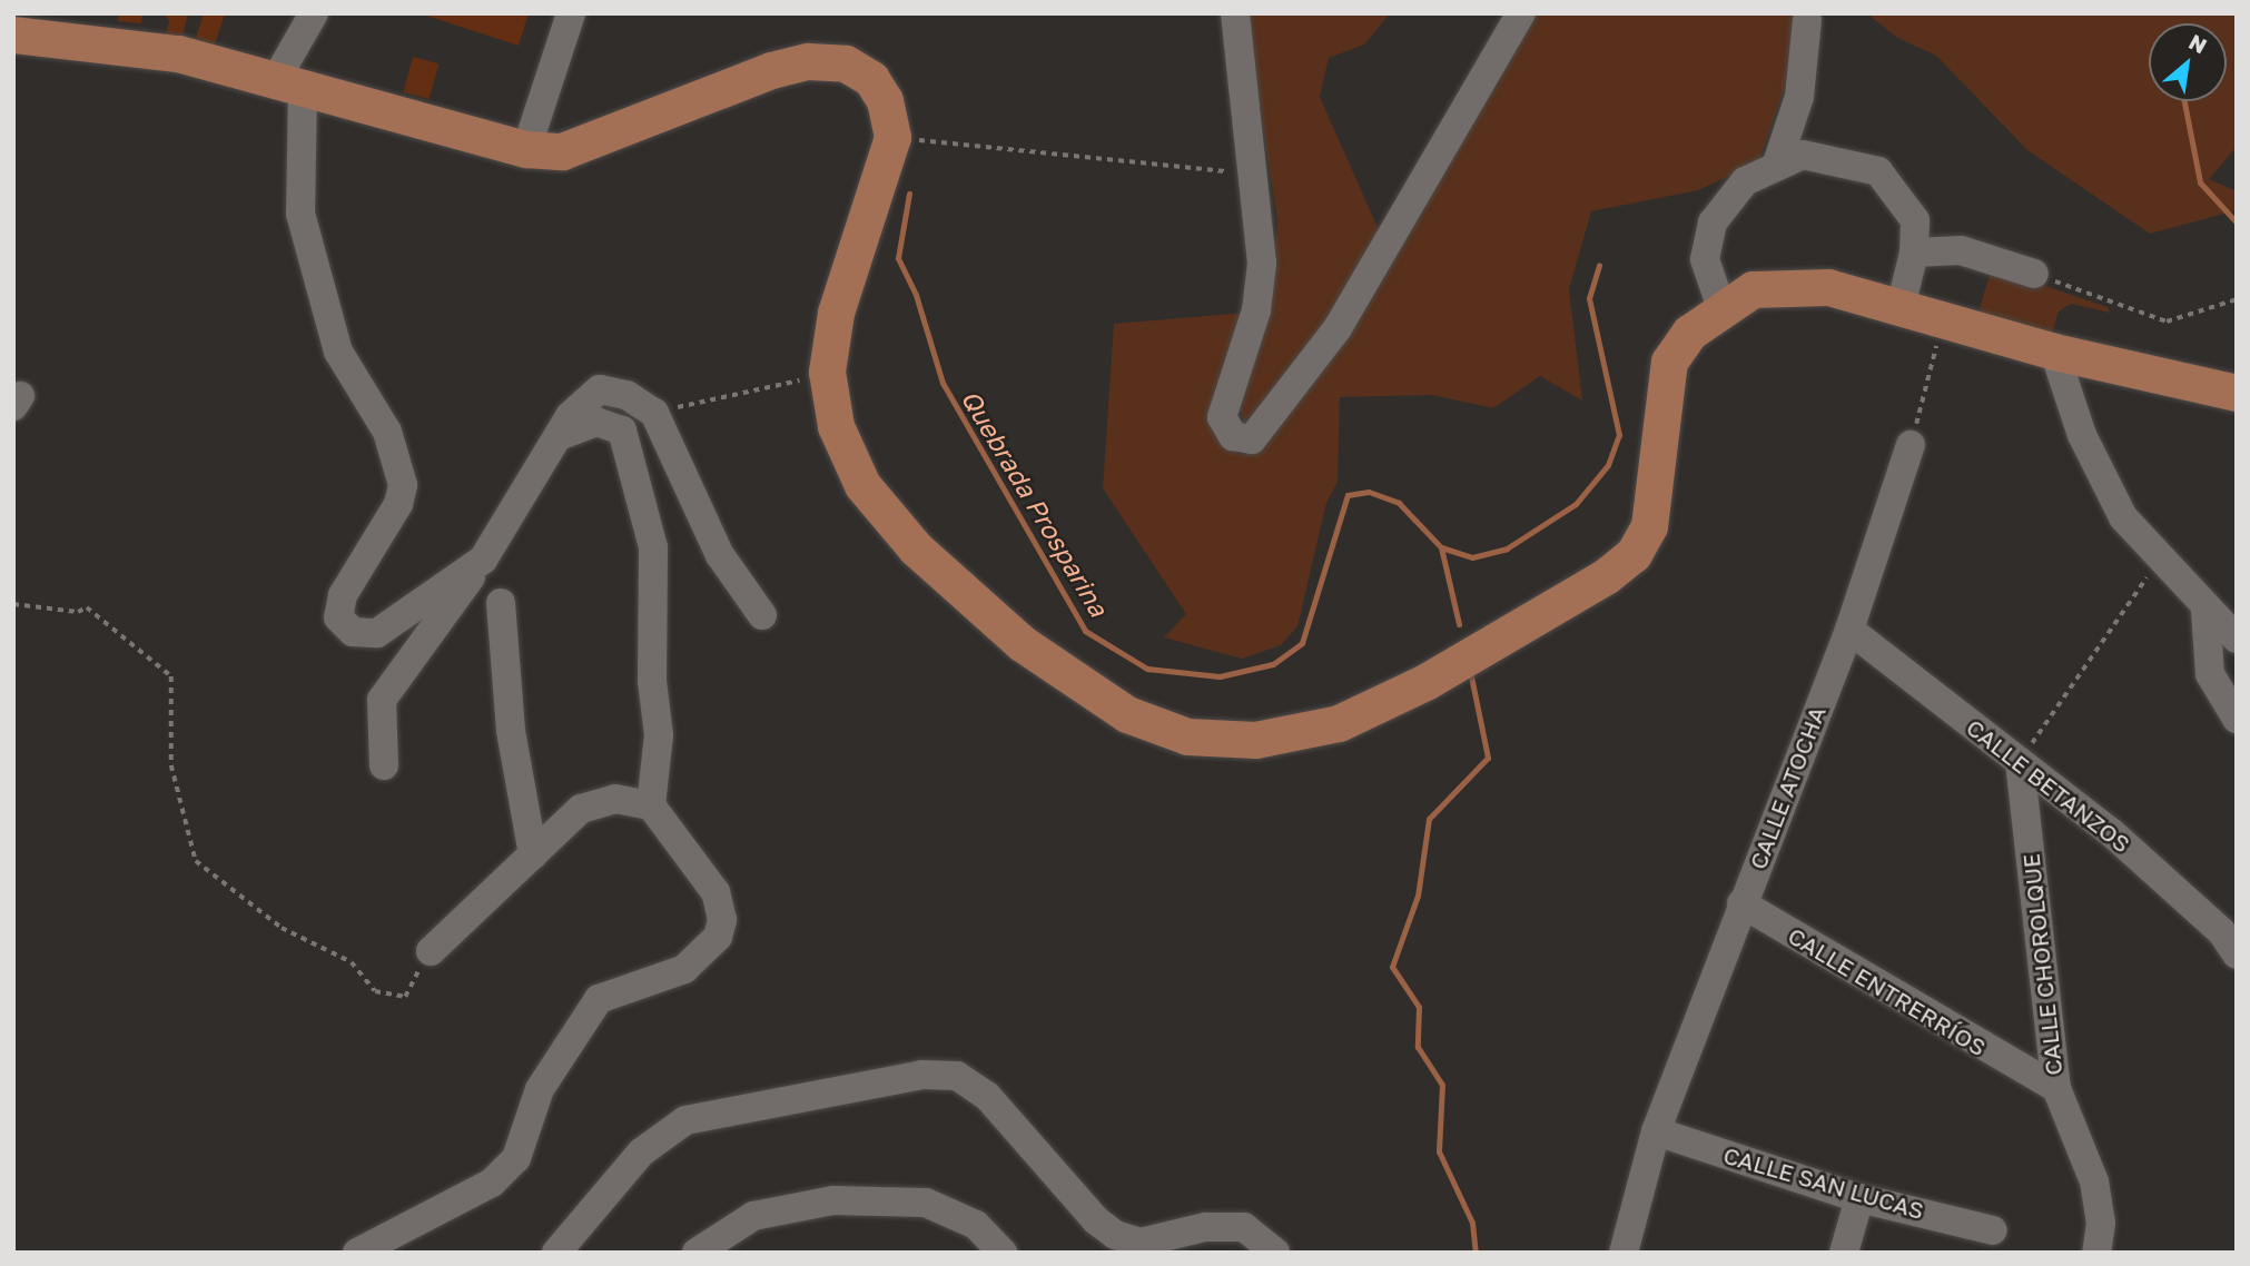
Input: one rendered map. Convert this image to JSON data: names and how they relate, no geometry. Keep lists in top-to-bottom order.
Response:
{
  "streets": {
    "street": [
      "CALLE BETANZOS",
      "CALLE ATOCHA",
      "CALLE CHOROLQUE",
      "CALLE ENTRERRÍOS",
      "CALLE SAN LUCAS"
    ]
  },
  "crossings": [
    ["CALLE BETANZOS", "CALLE ATOCHA"],
    ["CALLE BETANZOS", "CALLE CHOROLQUE"],
    ["CALLE ATOCHA", "CALLE ENTRERRÍOS"],
    ["CALLE ATOCHA", "CALLE SAN LUCAS"],
    ["CALLE CHOROLQUE", "CALLE ENTRERRÍOS"]
  ],
  "water": ["Quebrada Prosparina"],
  "north": "top right"
}
